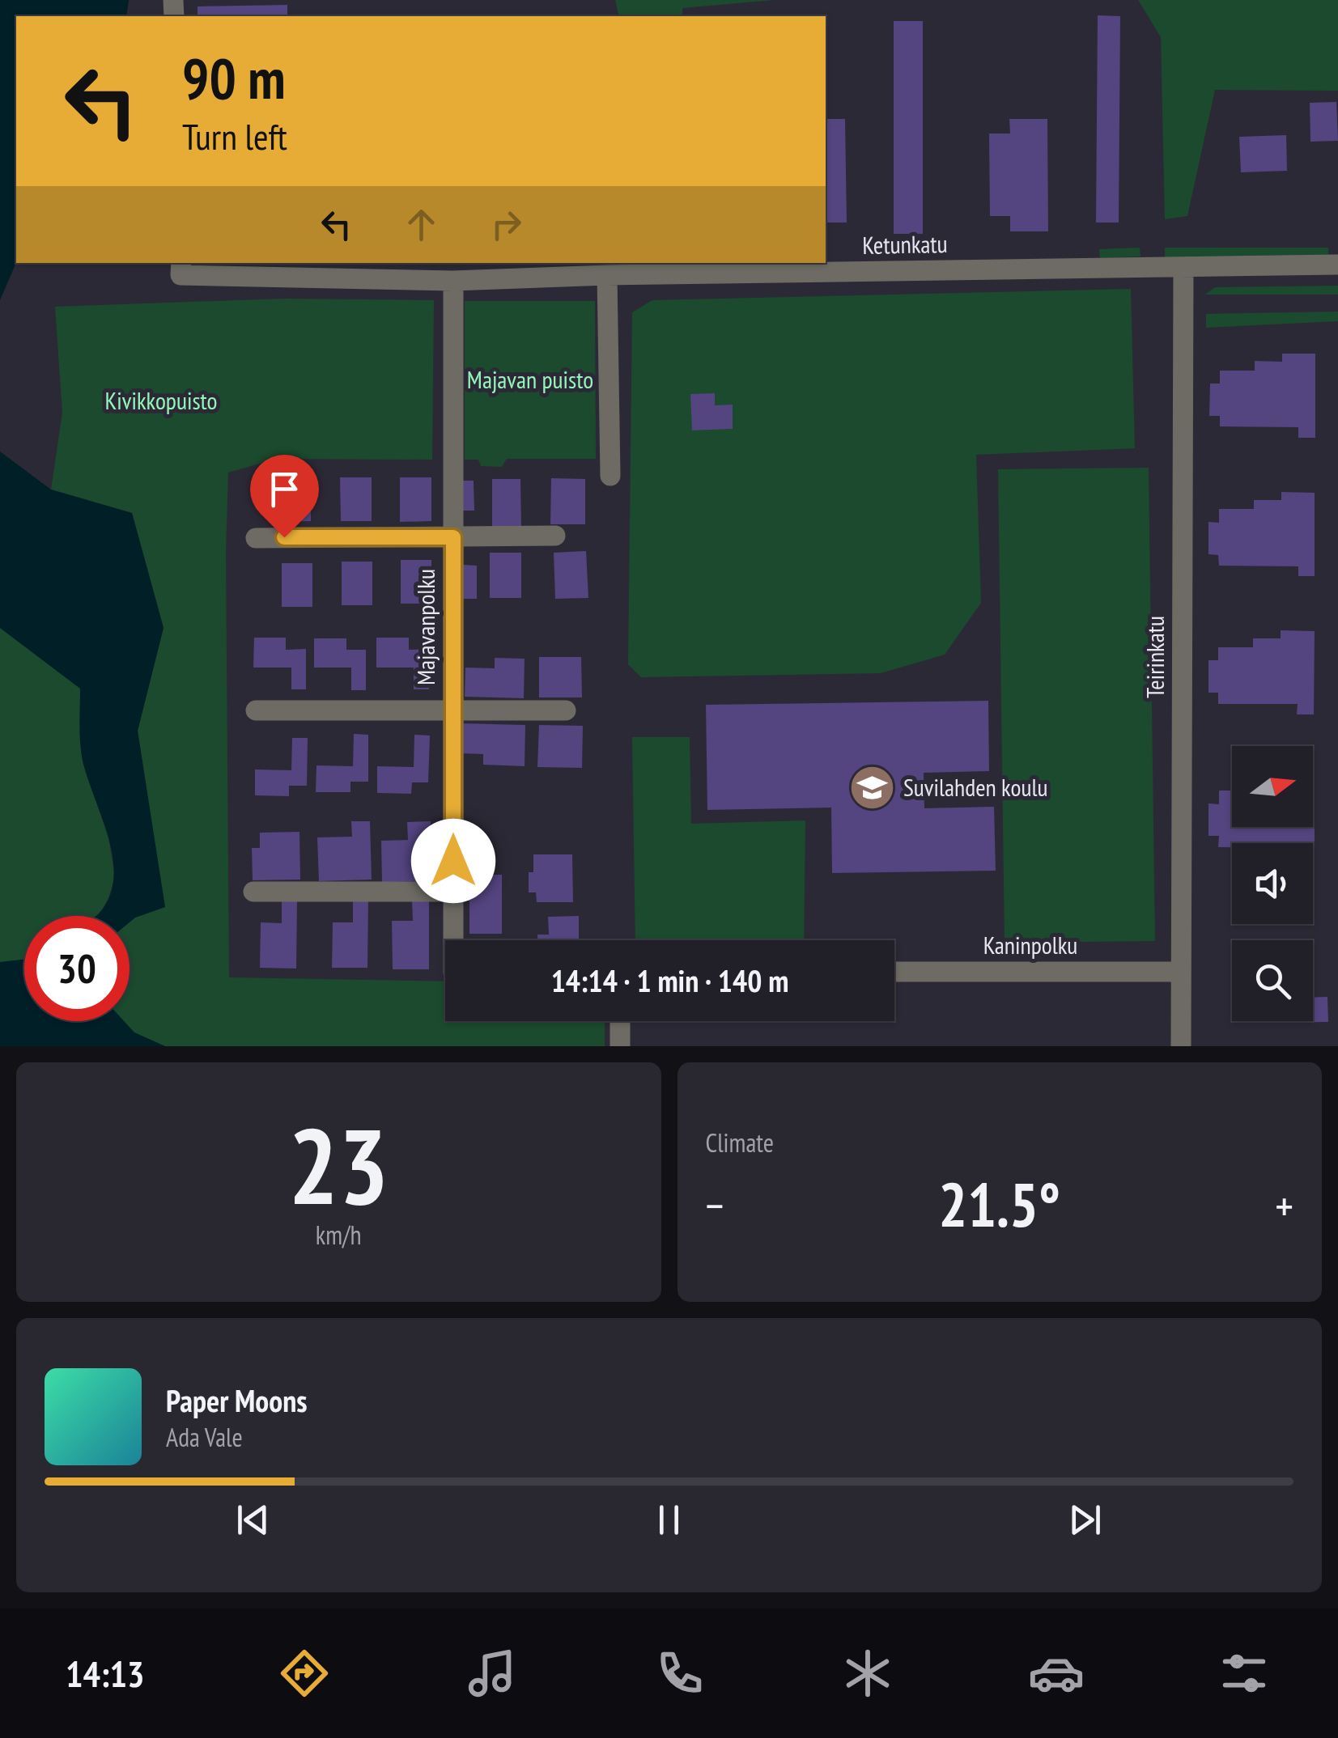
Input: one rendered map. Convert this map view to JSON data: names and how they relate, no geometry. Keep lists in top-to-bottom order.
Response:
{
  "streets": {
    "street": [
      "Ketunkatu",
      "Majavanpolku",
      "Teirinkatu",
      "Kaninpolku"
    ]
  },
  "crossings": [
    ["Ketunkatu", "Majavanpolku"],
    ["Ketunkatu", "Teirinkatu"],
    ["Teirinkatu", "Kaninpolku"]
  ],
  "parks": ["Majavan puisto", "Kivikkopuisto"],
  "places": {
    "school or university": ["Suvilahden koulu"]
  },
  "north": "right",
  "page": {
    "turn": ["90 m", "Turn left"],
    "limit": "30",
    "trip": "14:14 · 1 min · 140 m",
    "tile": [
      ["23", "km/h"],
      "Climate"
    ],
    "heat": ["−", "21.5°", "+"],
    "song": ["Paper Moons", "Ada Vale"],
    "tabs": "14:13"
  }
}
